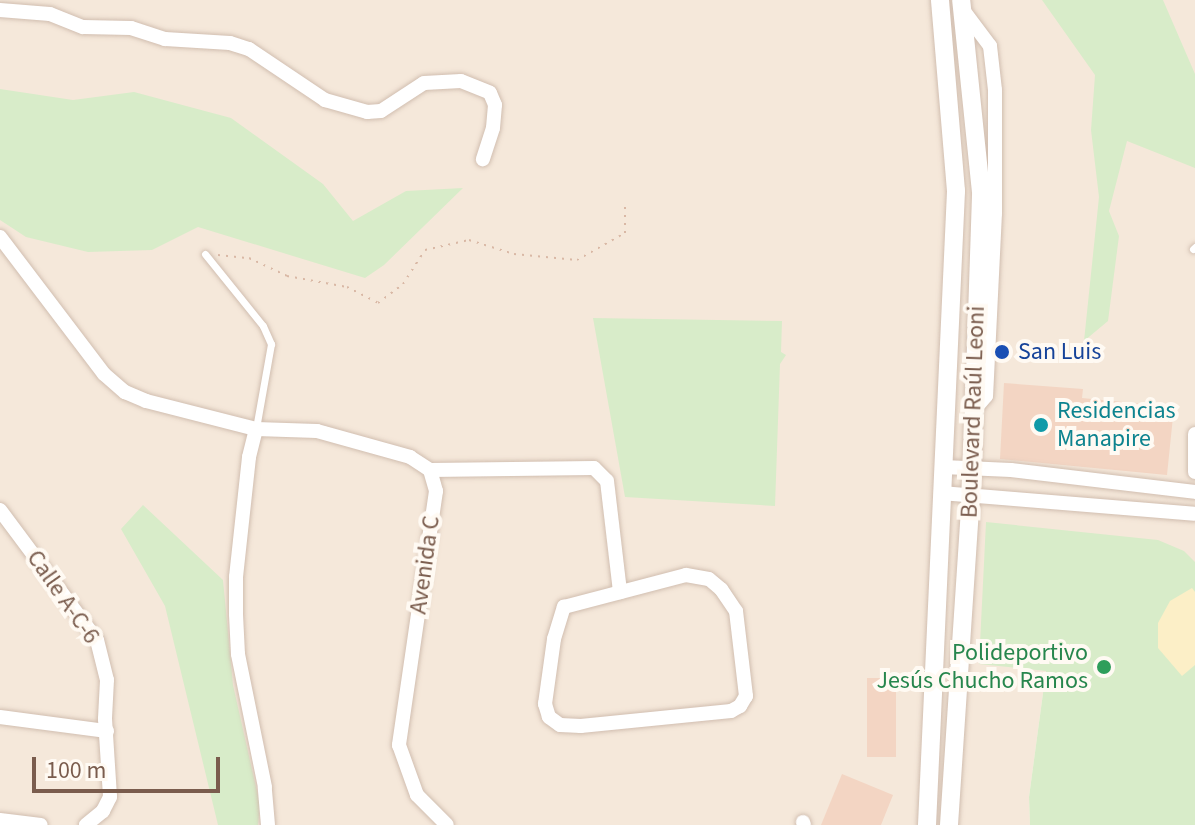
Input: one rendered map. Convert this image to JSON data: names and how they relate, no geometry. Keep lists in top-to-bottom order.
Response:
{
  "streets": {
    "main road": ["Boulevard Raúl Leoni"],
    "street": ["Avenida C", "Calle A-C-6"]
  },
  "places": ["San Luis", "Residencias Manapire", "Polideportivo Jesús Chucho Ramos"],
  "scale_bar": "100 m"
}
